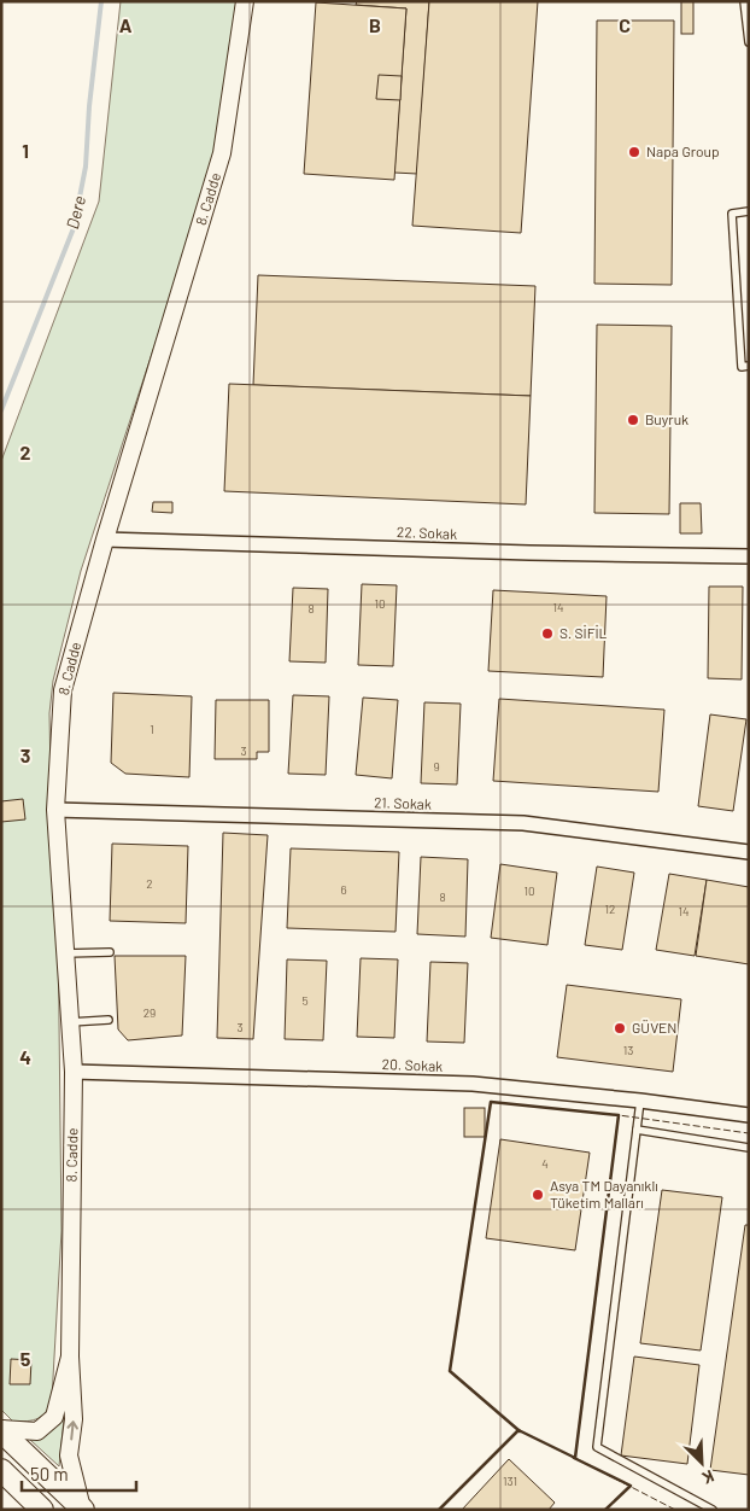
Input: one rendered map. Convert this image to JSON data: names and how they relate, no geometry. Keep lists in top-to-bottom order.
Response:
{
  "streets": {
    "street": [
      "8. Cadde",
      "22. Sokak",
      "21. Sokak",
      "20. Sokak"
    ]
  },
  "crossings": [
    ["8. Cadde", "22. Sokak"],
    ["8. Cadde", "21. Sokak"],
    ["8. Cadde", "20. Sokak"]
  ],
  "water": ["Dere"],
  "places": [
    "Napa Group",
    "Buyruk",
    "S. SİFİL",
    "GÜVEN",
    "Asya TM Dayanıklı Tüketim Malları"
  ],
  "house_numbers": [
    "10",
    "14",
    "8",
    "1",
    "3",
    "9",
    "2",
    "6",
    "10",
    "8",
    "12",
    "14",
    "5",
    "29",
    "3",
    "13",
    "4",
    "131"
  ],
  "scale_bar": "50 m",
  "north": "bottom right",
  "grid": {
    "columns": ["A", "B", "C"],
    "rows": [
      "1",
      "2",
      "3",
      "4",
      "5"
    ]
  }
}
